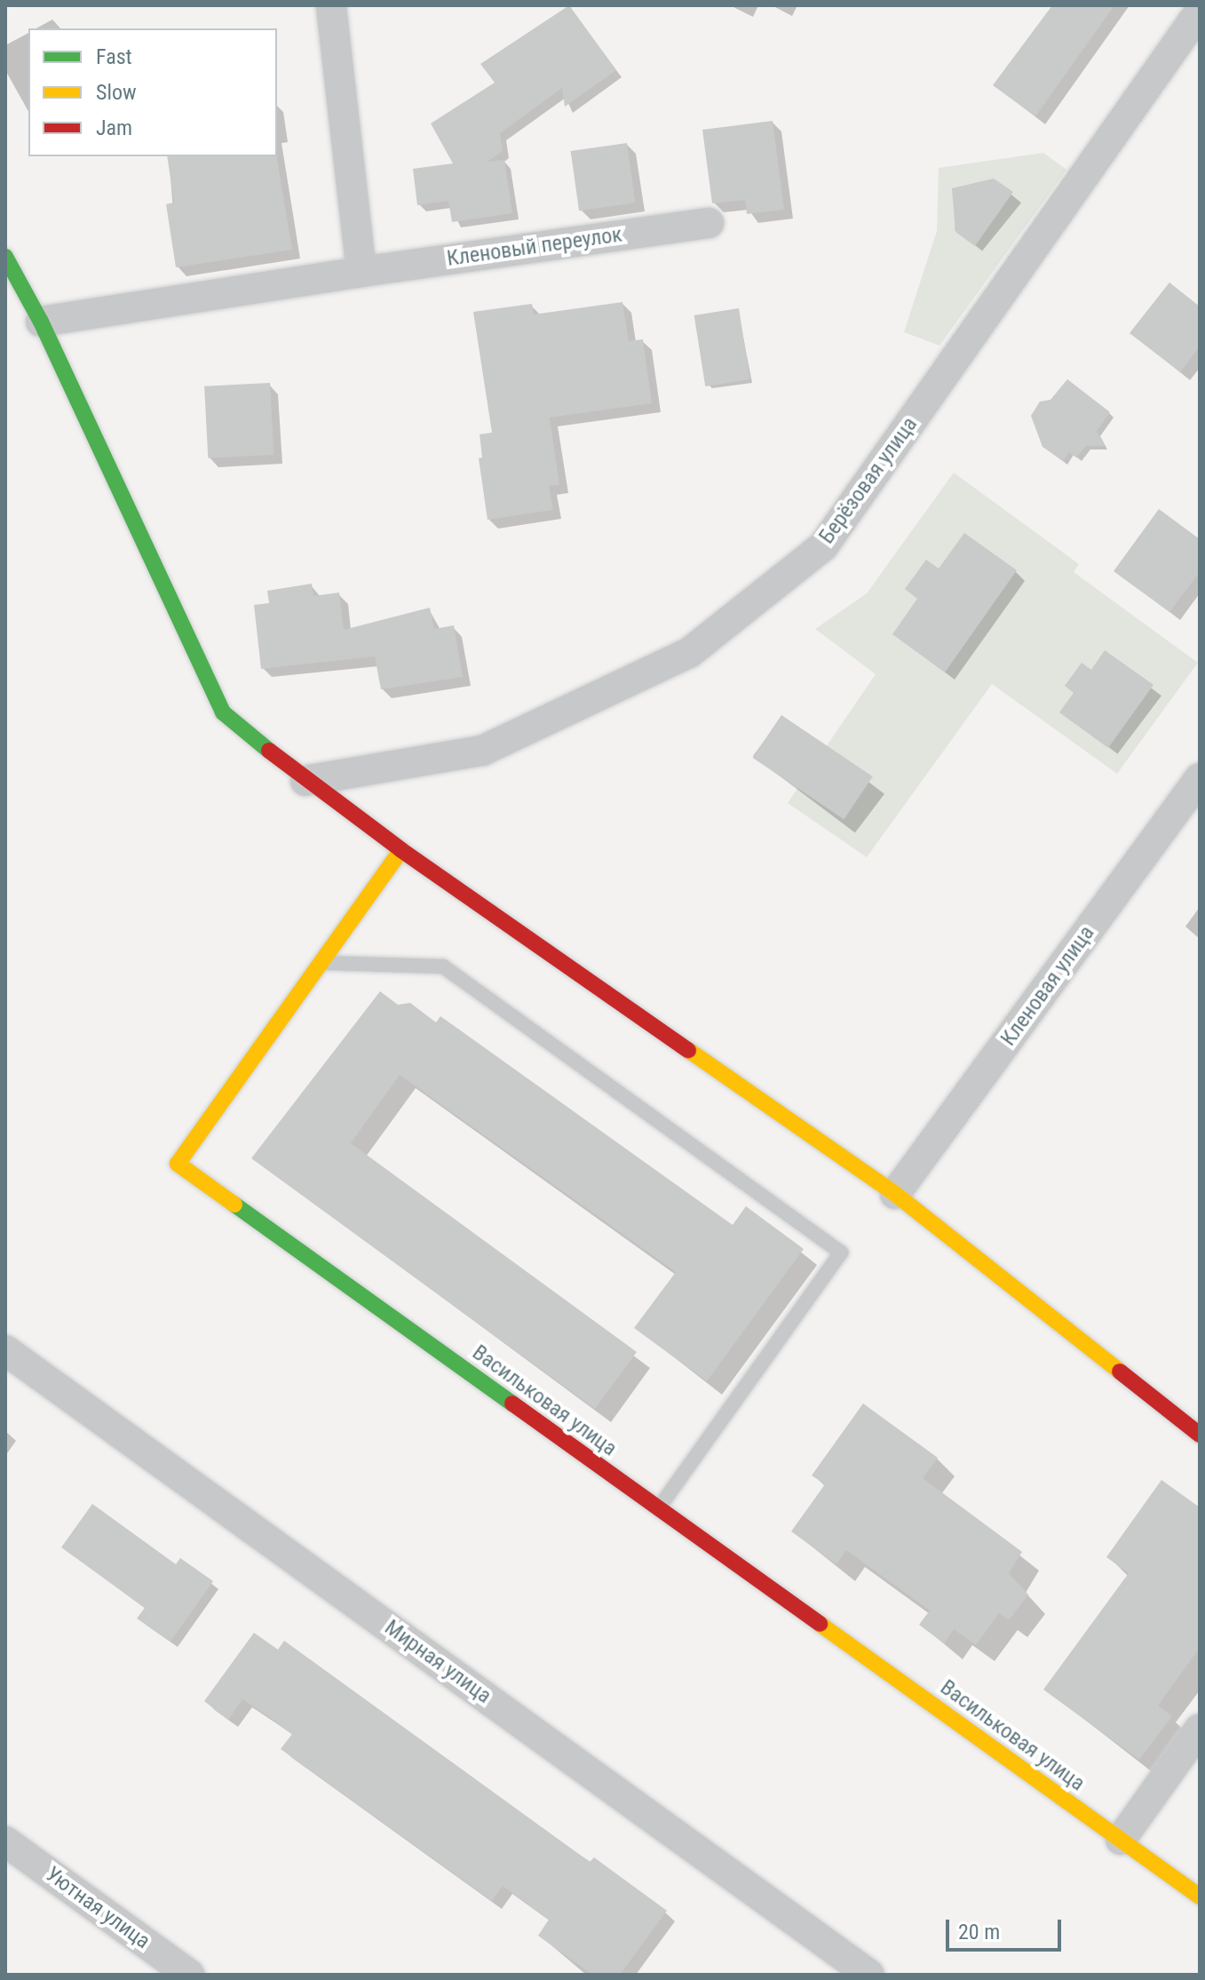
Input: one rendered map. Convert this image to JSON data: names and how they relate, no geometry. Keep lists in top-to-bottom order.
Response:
{
  "streets": {
    "street": [
      "Кленовый переулок",
      "Берёзовая улица",
      "Кленовая улица",
      "Васильковая улица",
      "Мирная улица",
      "Уютная улица"
    ]
  },
  "legend": ["Fast", "Slow", "Jam"],
  "scale_bar": "20 m"
}
